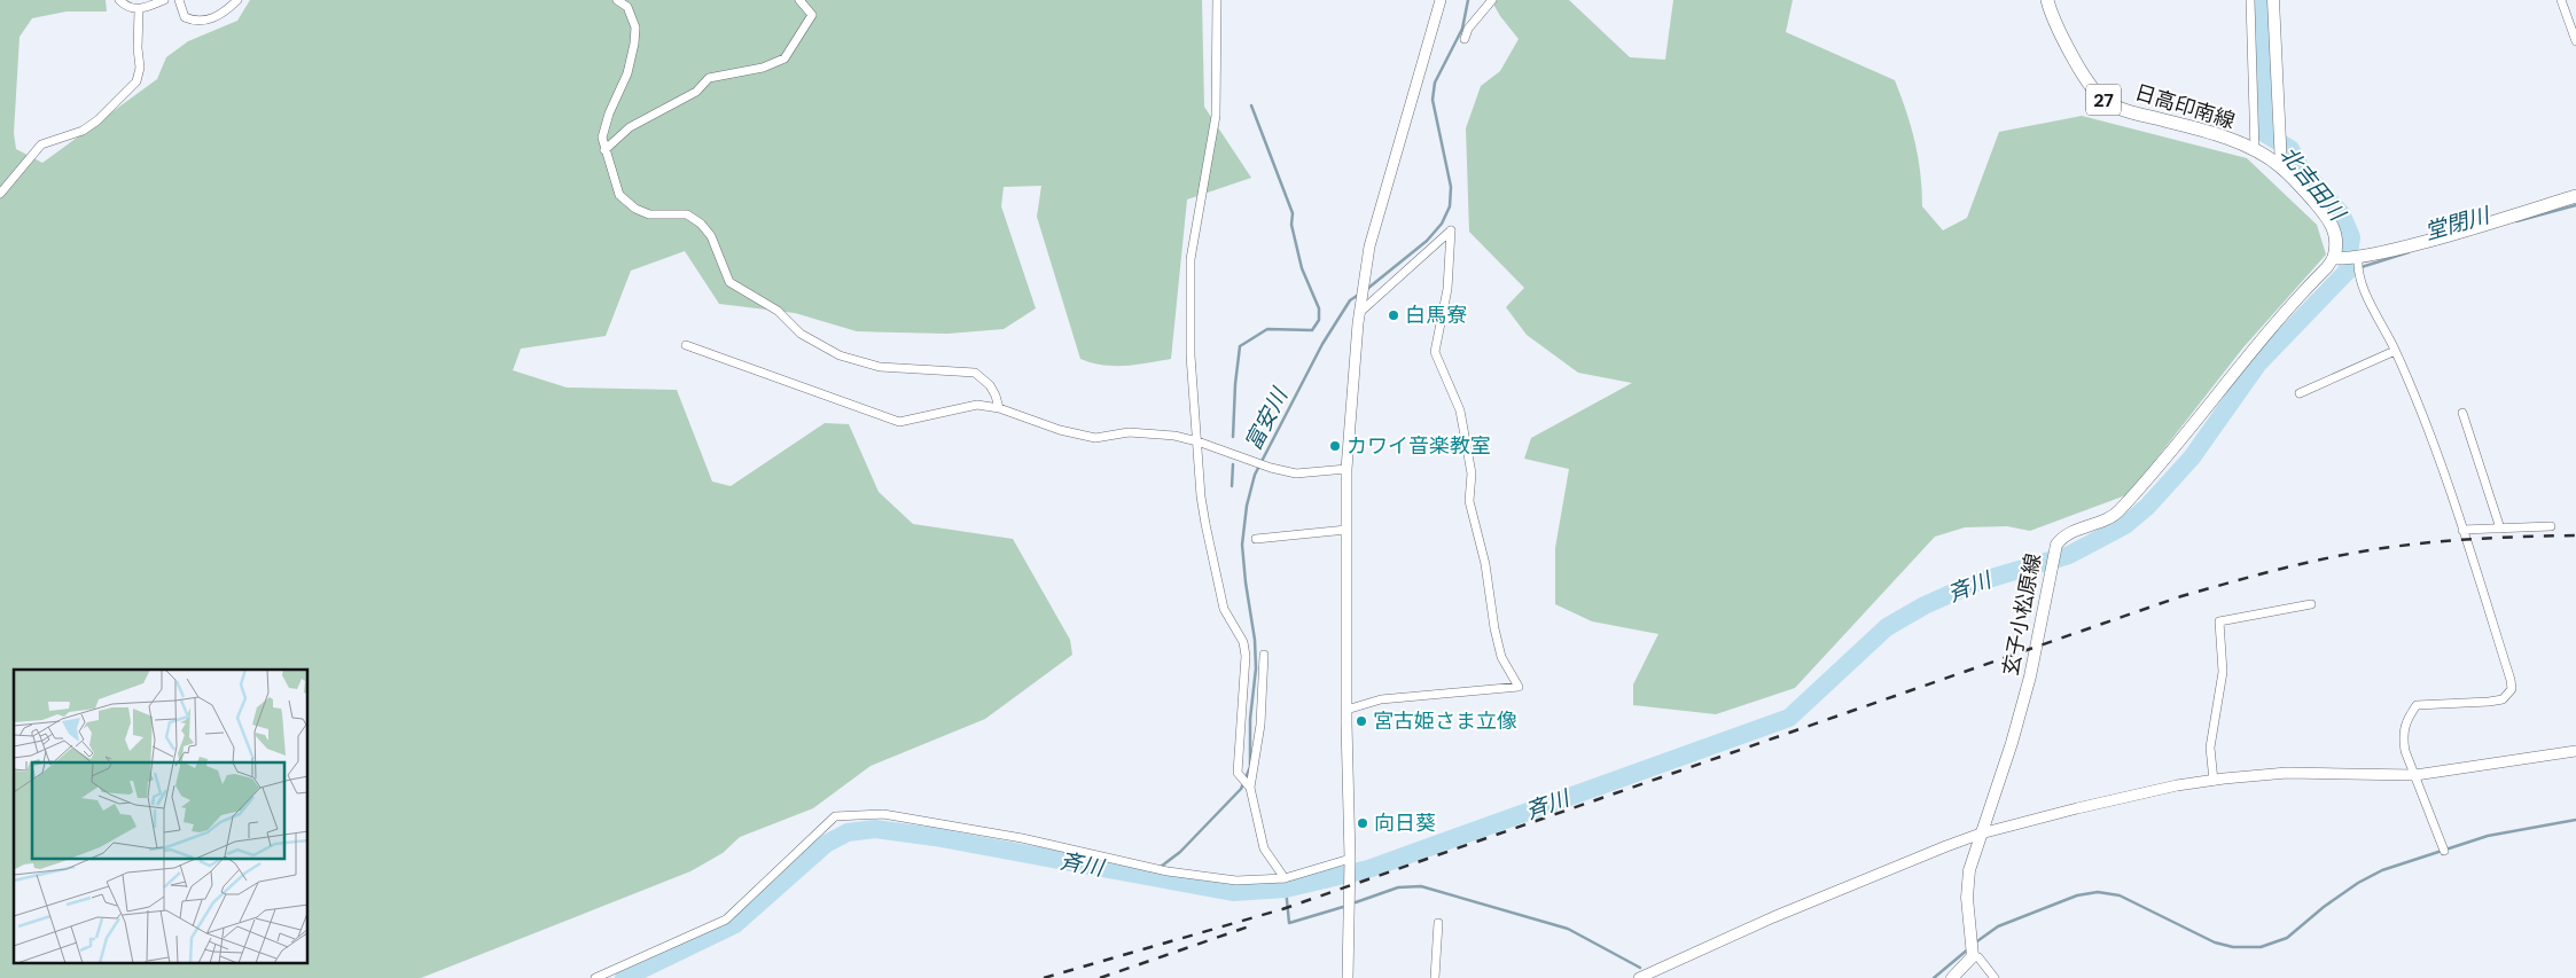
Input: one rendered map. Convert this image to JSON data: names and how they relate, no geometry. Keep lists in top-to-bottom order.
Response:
{
  "streets": {
    "main road": ["27", "日高印南線", "玄子小松原線"]
  },
  "crossings": [
    ["日高印南線", "玄子小松原線"]
  ],
  "water": [
    "北吉田川",
    "堂閉川",
    "富安川",
    "斉川"
  ],
  "places": [
    "白馬寮",
    "カワイ音楽教室",
    "宮古姫さま立像",
    "向日葵"
  ]
}
